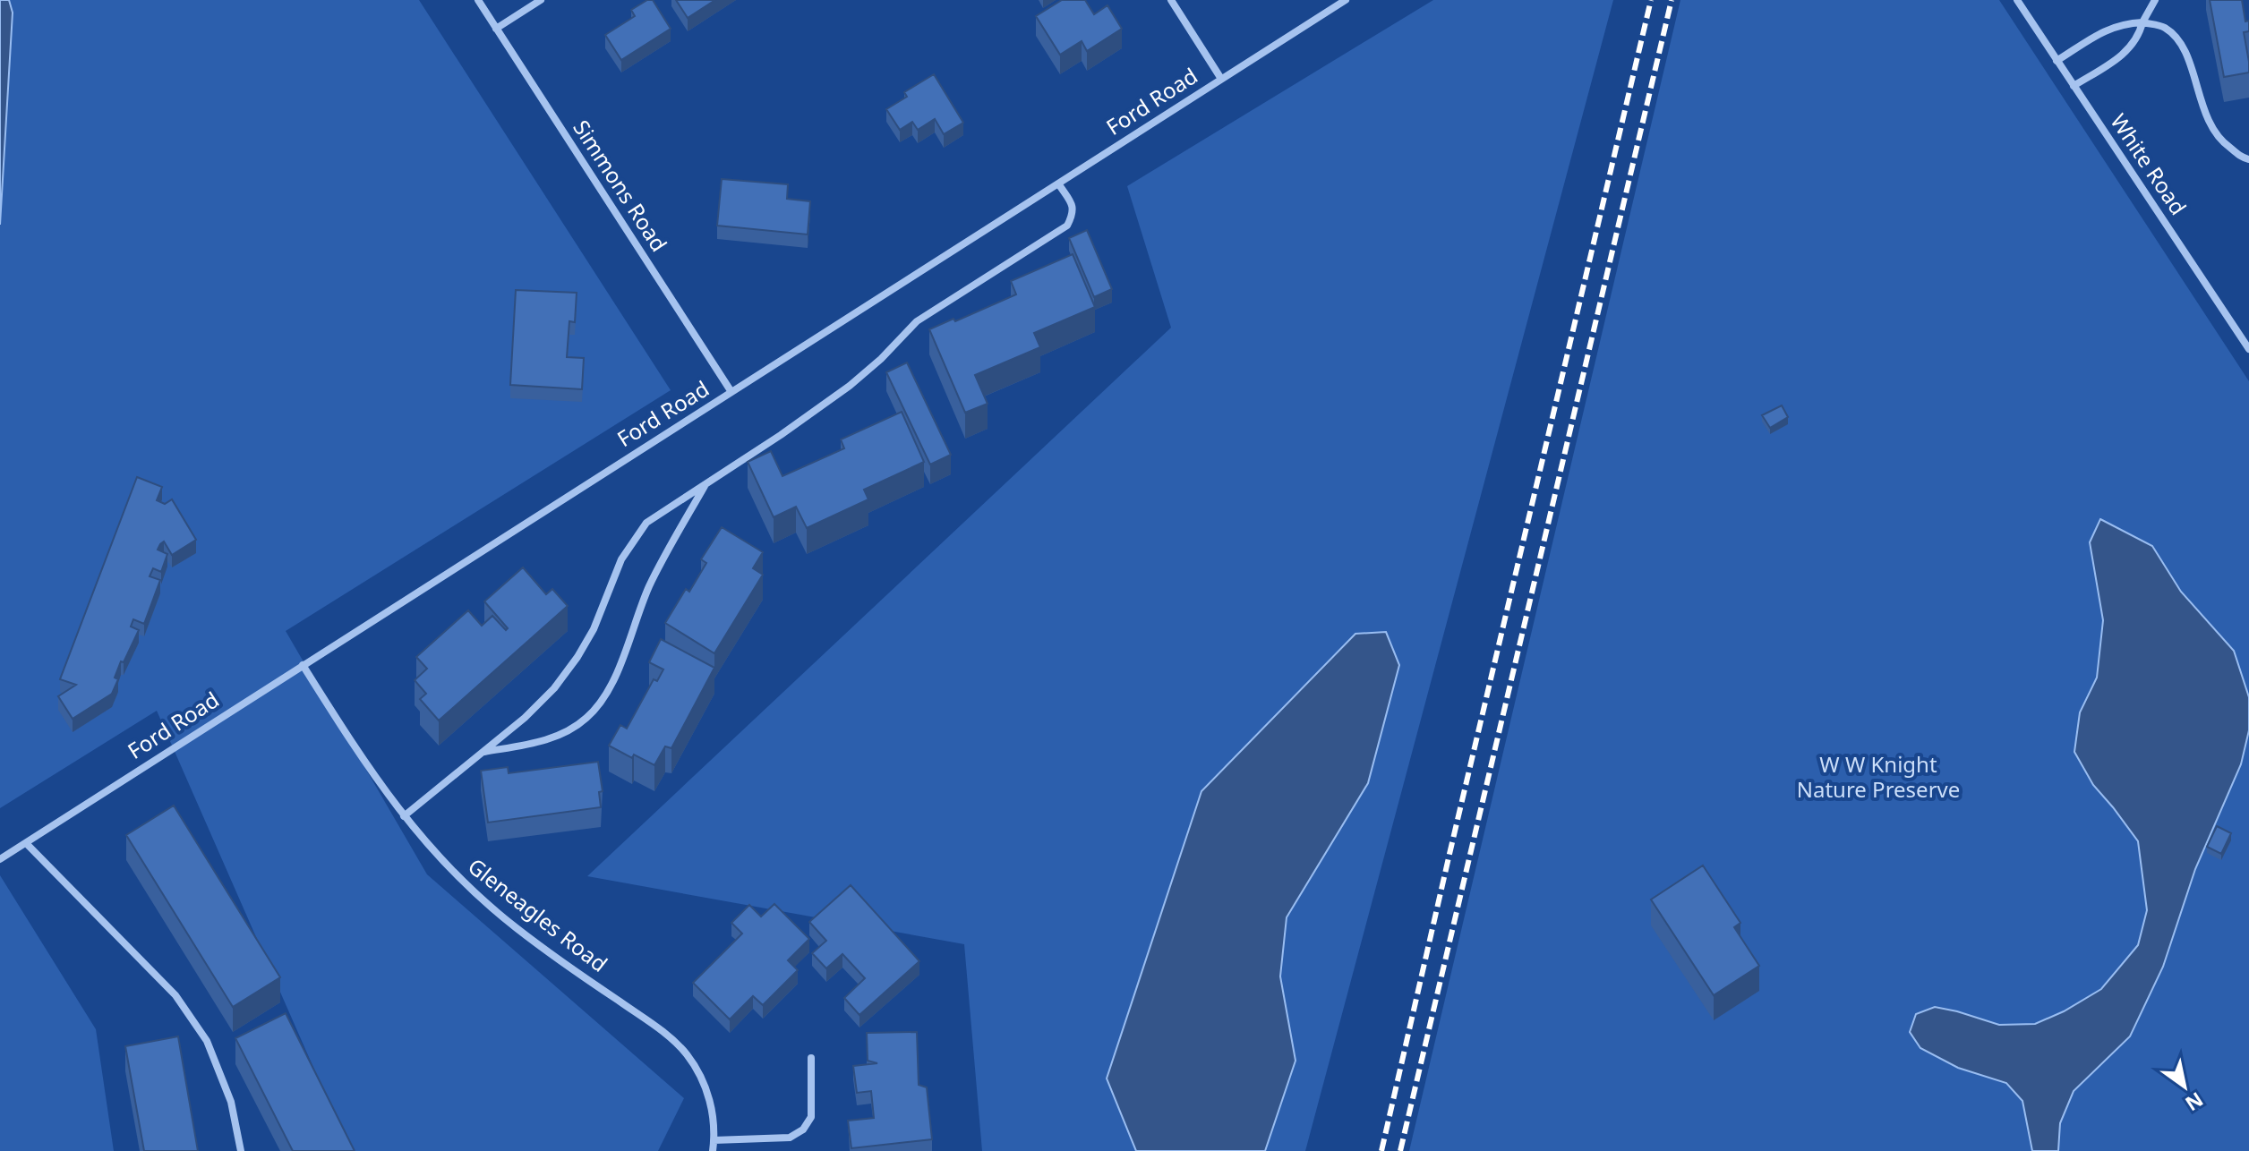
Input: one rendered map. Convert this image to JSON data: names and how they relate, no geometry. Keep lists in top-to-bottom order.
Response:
{
  "streets": {
    "street": [
      "Ford Road",
      "White Road",
      "Simmons Road",
      "Gleneagles Road"
    ]
  },
  "crossings": [
    ["Ford Road", "Simmons Road"],
    ["Ford Road", "Gleneagles Road"]
  ],
  "parks": ["W W Knight Nature Preserve"],
  "north": "bottom right"
}
